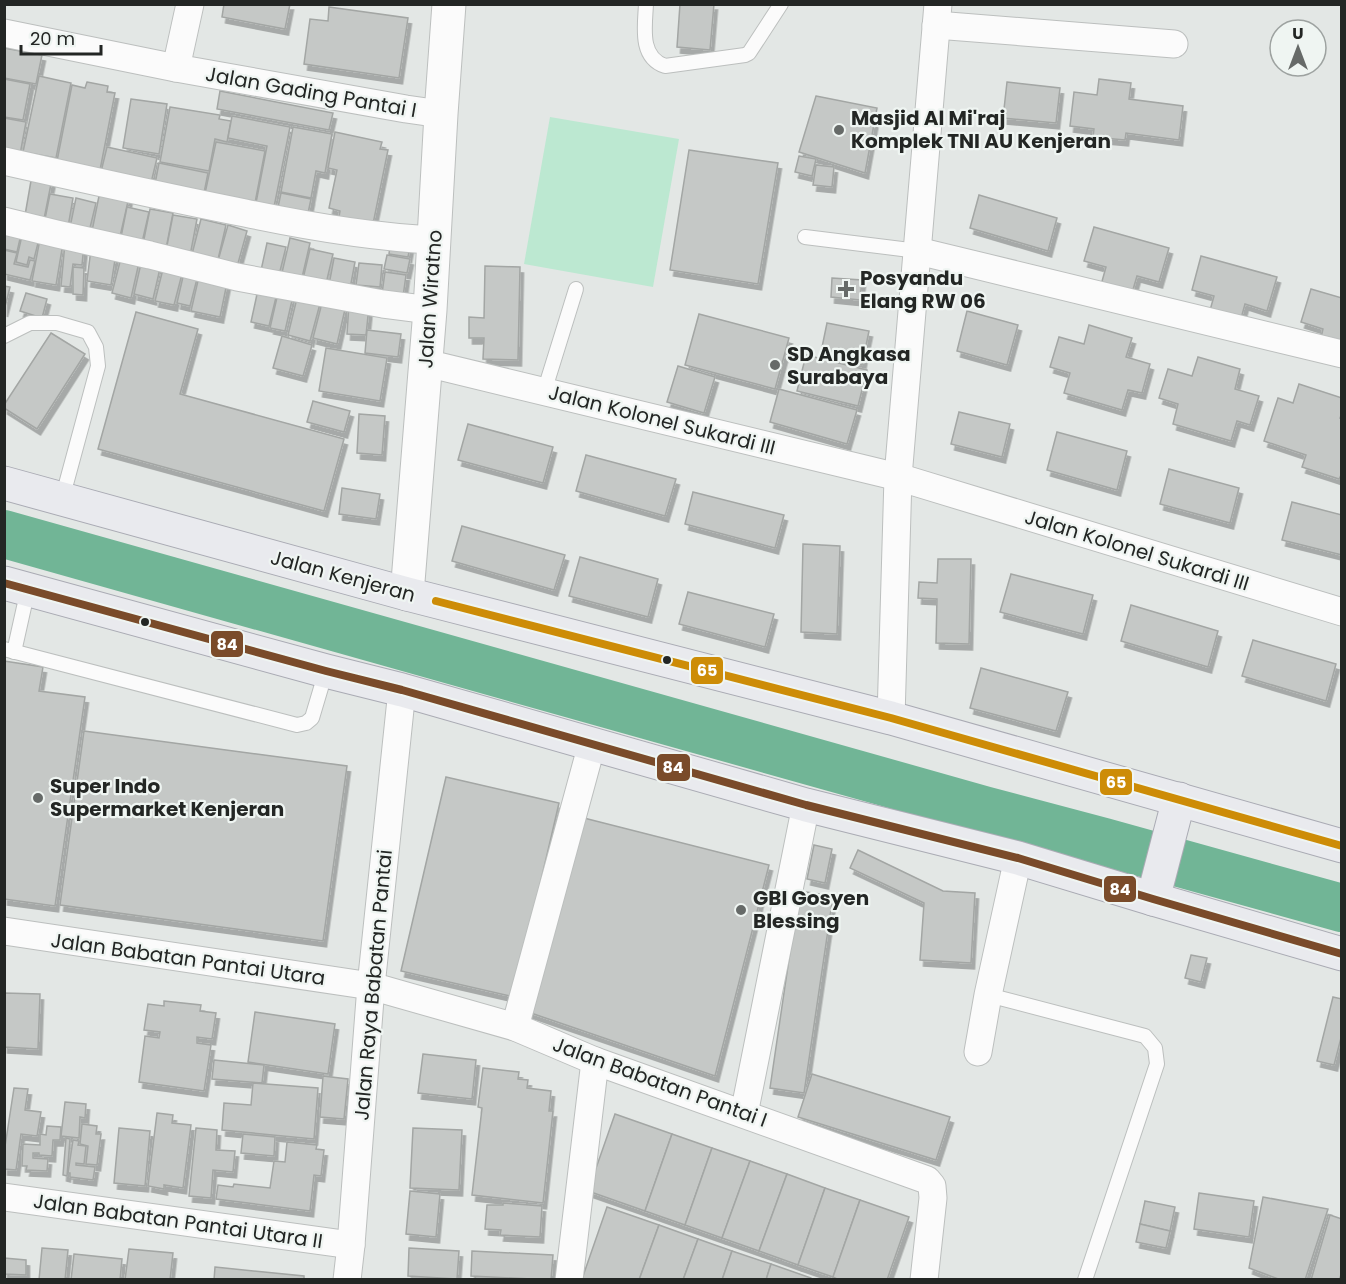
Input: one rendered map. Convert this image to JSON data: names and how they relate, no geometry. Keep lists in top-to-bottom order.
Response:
{
  "streets": {
    "main road": ["Jalan Wiratno", "Jalan Kenjeran"],
    "street": [
      "Jalan Gading Pantai I",
      "Jalan Kolonel Sukardi III",
      "Jalan Babatan Pantai Utara",
      "Jalan Raya Babatan Pantai",
      "Jalan Babatan Pantai I",
      "Jalan Babatan Pantai Utara II"
    ]
  },
  "crossings": [
    ["Jalan Gading Pantai I", "Jalan Wiratno"],
    ["Jalan Wiratno", "Jalan Kolonel Sukardi III"],
    ["Jalan Wiratno", "Jalan Kenjeran"],
    ["Jalan Babatan Pantai Utara", "Jalan Raya Babatan Pantai"],
    ["Jalan Babatan Pantai Utara", "Jalan Babatan Pantai I"],
    ["Jalan Raya Babatan Pantai", "Jalan Babatan Pantai I"],
    ["Jalan Raya Babatan Pantai", "Jalan Babatan Pantai Utara II"]
  ],
  "places": {
    "other": [
      "Masjid Al Mi'raj Komplek TNI AU Kenjeran",
      "SD Angkasa Surabaya",
      "Super Indo Supermarket Kenjeran",
      "GBI Gosyen Blessing"
    ],
    "health": ["Posyandu Elang RW 06"]
  },
  "lines": ["transit line 84", "transit line 65"],
  "scale_bar": "20 m",
  "north": "top"
}
